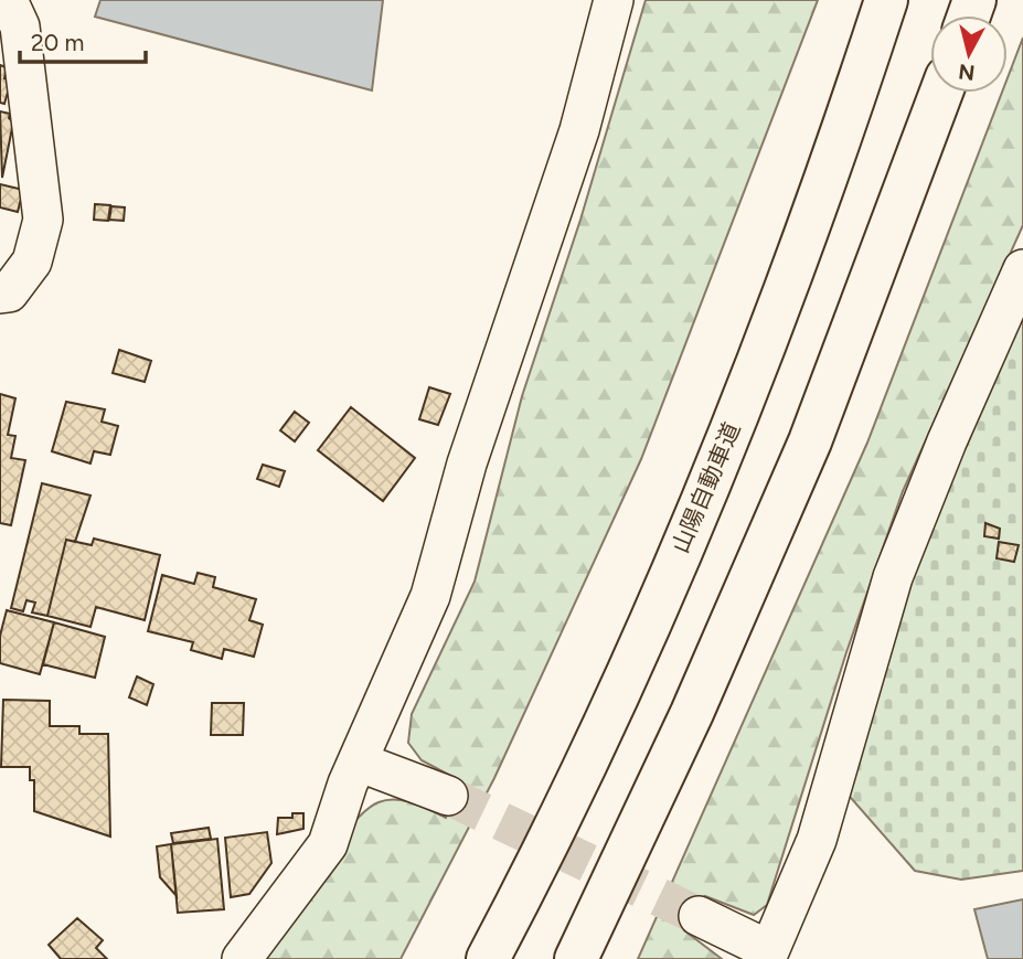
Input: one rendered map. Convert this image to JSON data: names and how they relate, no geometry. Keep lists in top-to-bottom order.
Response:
{
  "streets": {
    "highway": ["山陽自動車道"]
  },
  "scale_bar": "20 m",
  "north": "bottom"
}
